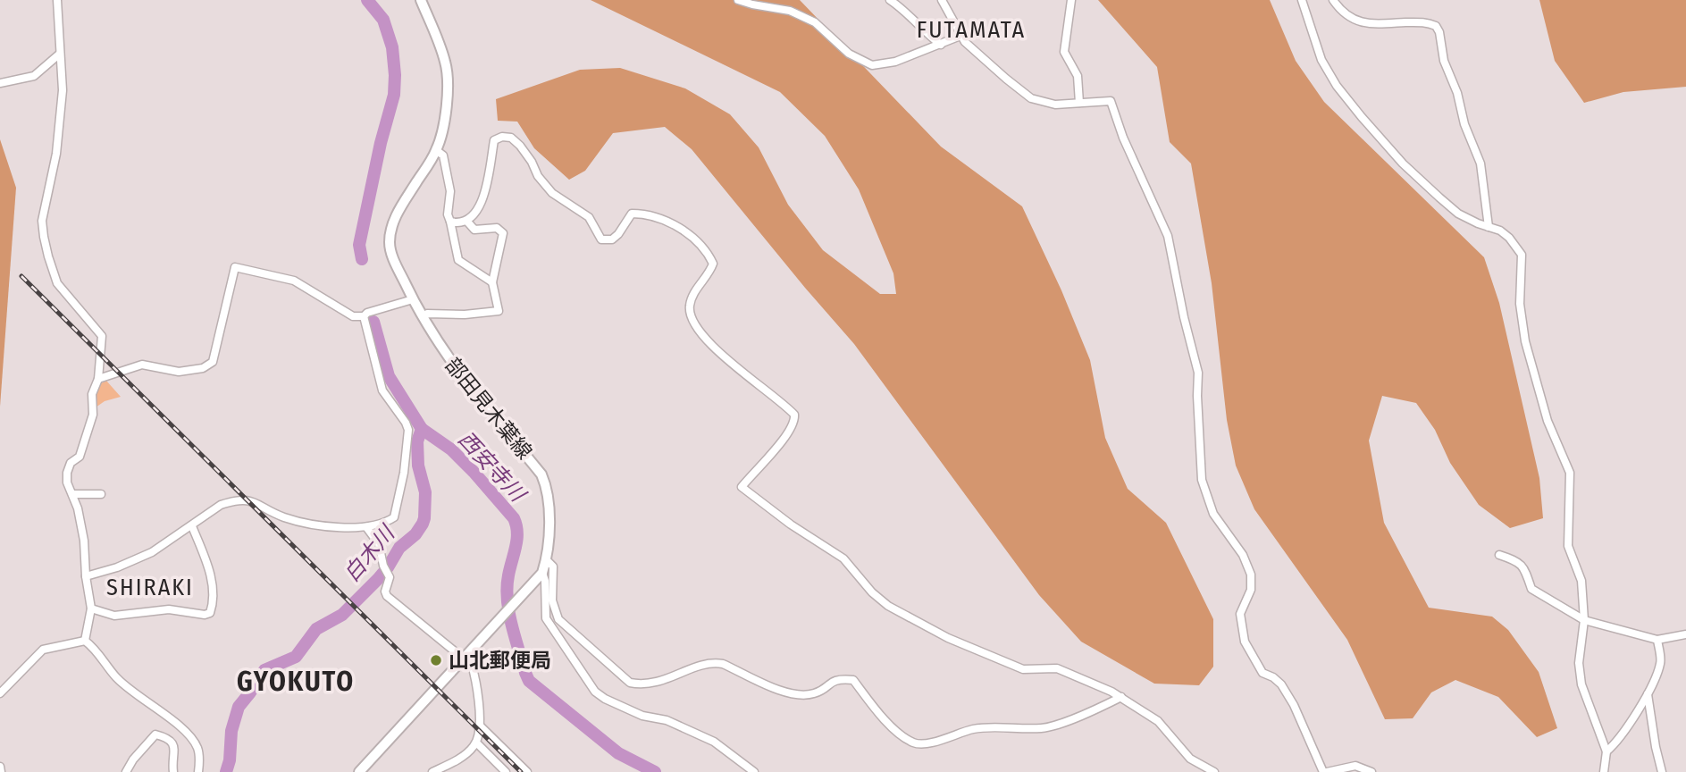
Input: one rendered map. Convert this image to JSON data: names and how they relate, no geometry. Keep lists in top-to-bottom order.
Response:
{
  "streets": {
    "main road": ["部田見木葉線"]
  },
  "districts": ["FUTAMATA", "SHIRAKI", "GYOKUTO"],
  "water": ["西安寺川", "白木川"],
  "places": ["山北郵便局"]
}
